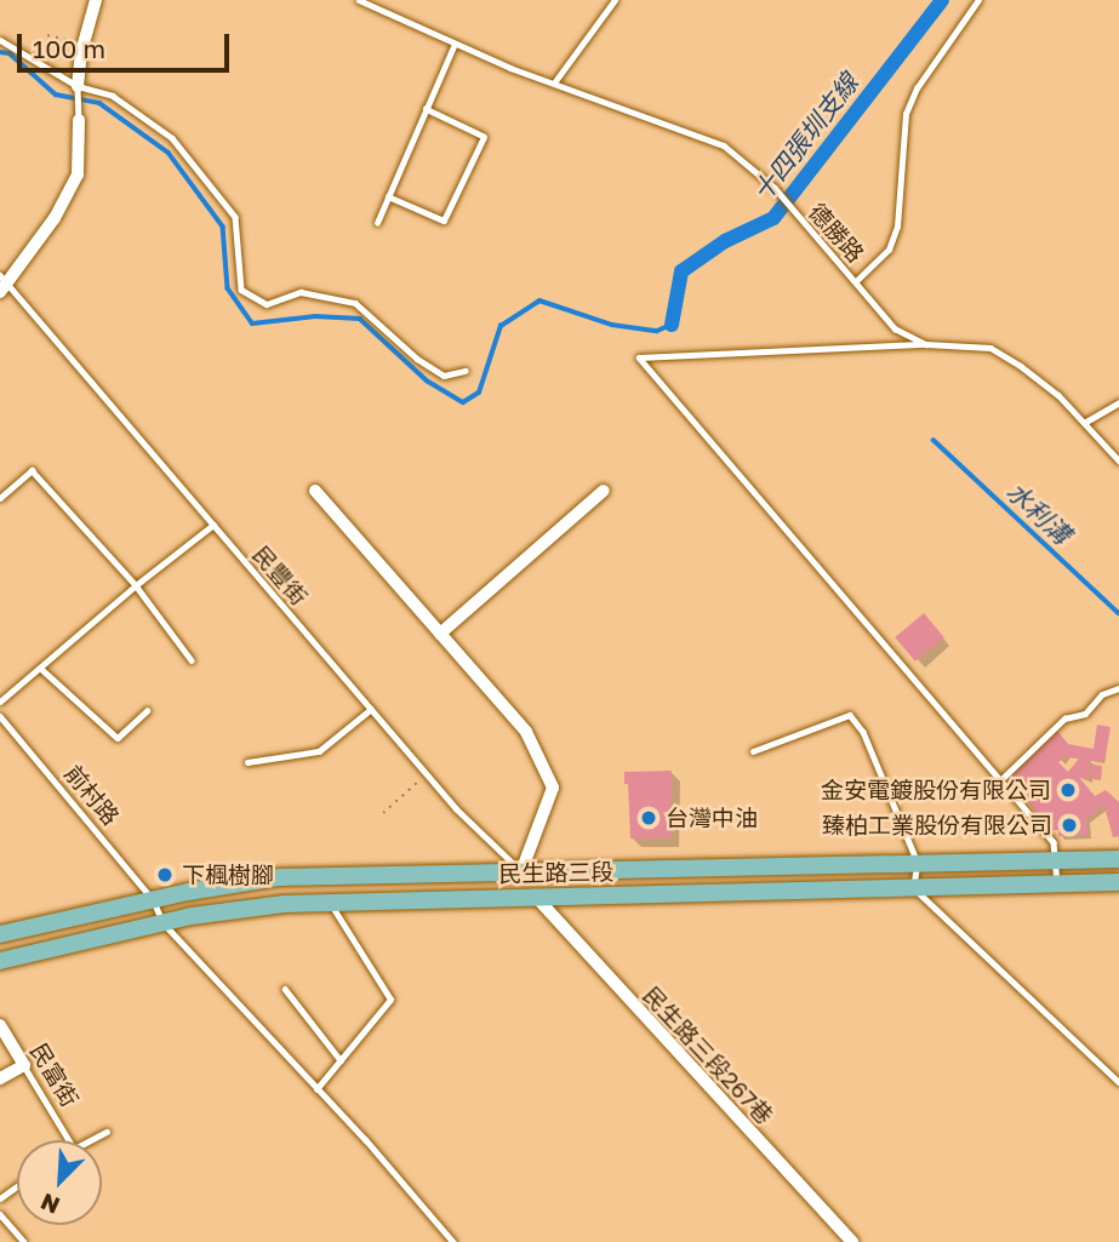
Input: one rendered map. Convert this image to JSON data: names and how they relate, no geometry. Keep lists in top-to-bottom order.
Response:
{
  "streets": {
    "main road": ["民生路三段"],
    "street": ["民生路三段267巷", "民富街"],
    "lane": ["德勝路", "民豐街", "前村路"]
  },
  "crossings": [
    ["民豐街", "民生路三段"],
    ["民豐街", "民生路三段267巷"],
    ["前村路", "民生路三段"],
    ["民生路三段", "民生路三段267巷"]
  ],
  "water": ["十四張圳支線", "水利溝"],
  "places": [
    "金安電鍍股份有限公司",
    "台灣中油",
    "臻柏工業股份有限公司",
    "下楓樹腳"
  ],
  "scale_bar": "100 m",
  "north": "bottom left"
}
